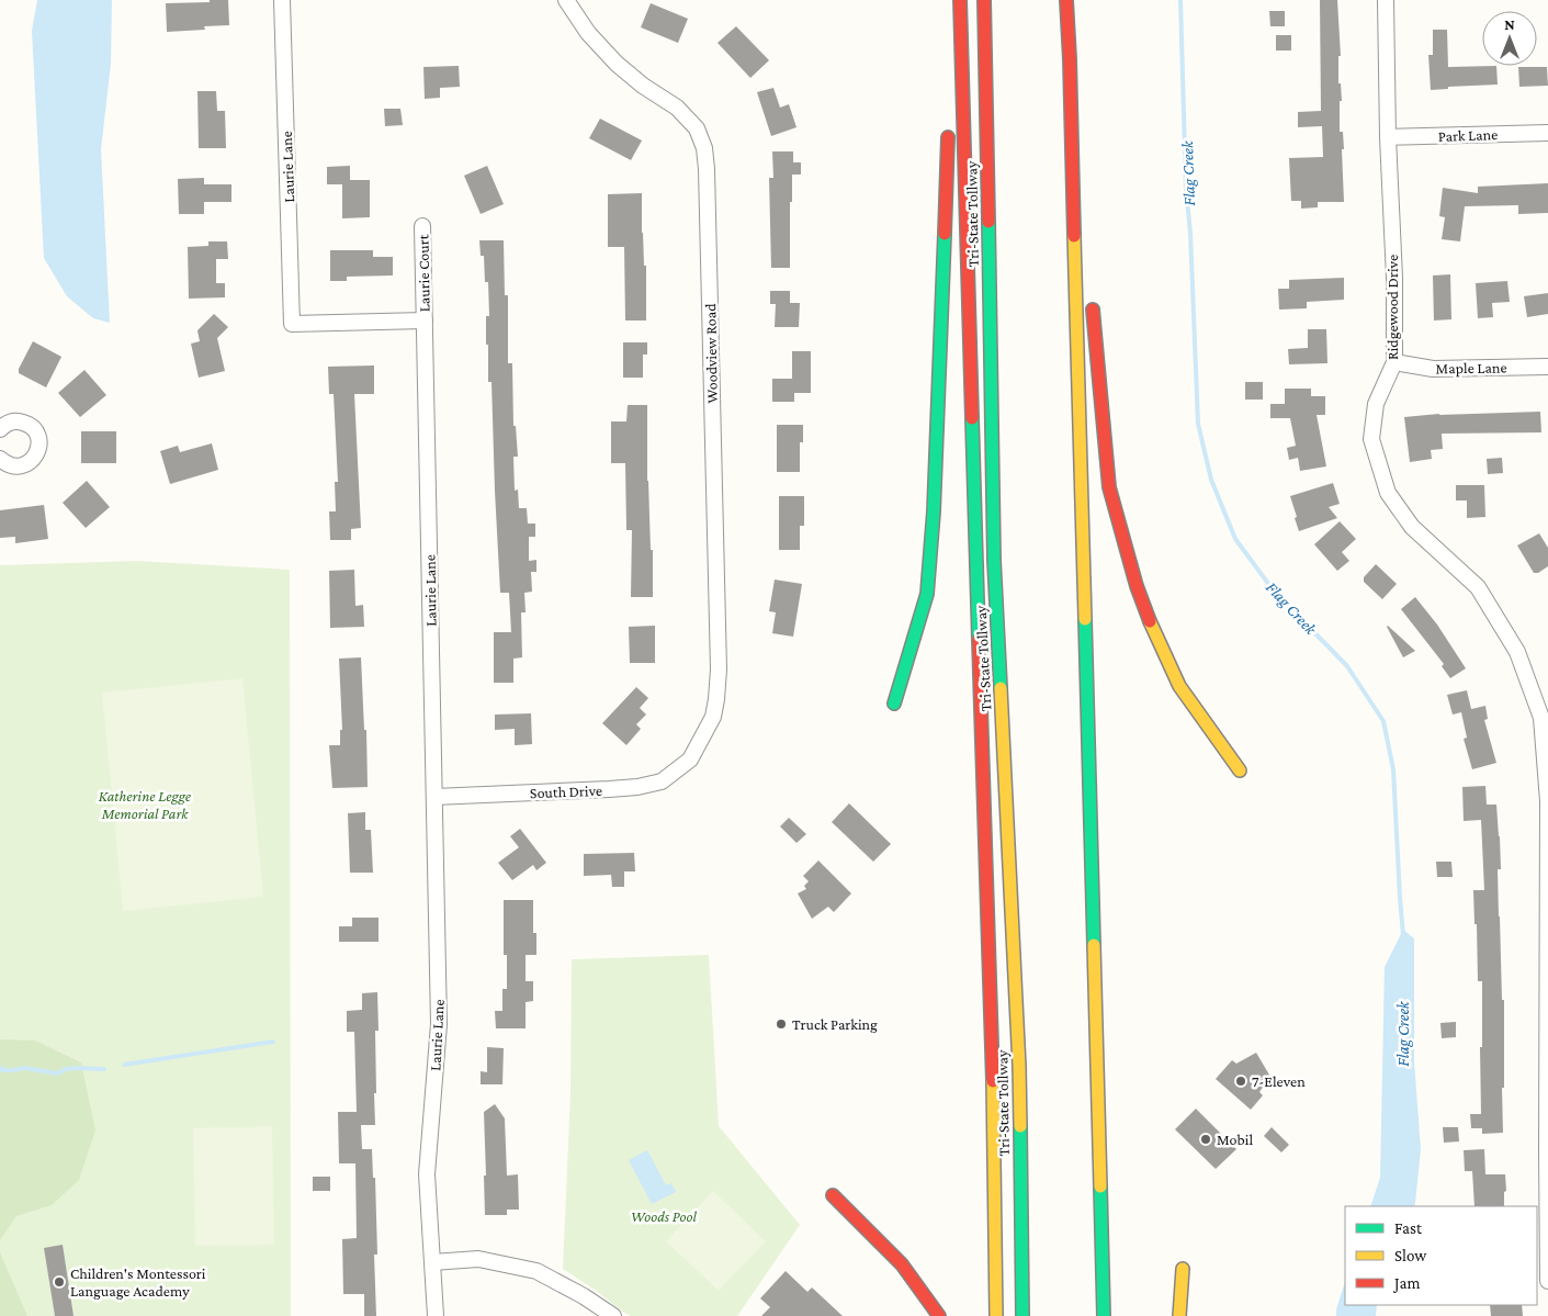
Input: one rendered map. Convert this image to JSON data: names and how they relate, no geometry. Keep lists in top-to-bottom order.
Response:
{
  "streets": {
    "highway": ["Tri-State Tollway"],
    "street": [
      "Park Lane",
      "Laurie Lane",
      "Laurie Court",
      "Ridgewood Drive",
      "Woodview Road",
      "Maple Lane",
      "South Drive"
    ]
  },
  "crossings": [
    ["Park Lane", "Ridgewood Drive"],
    ["Laurie Lane", "Laurie Court"],
    ["Laurie Lane", "South Drive"],
    ["Ridgewood Drive", "Maple Lane"],
    ["Woodview Road", "South Drive"]
  ],
  "water": ["Flag Creek"],
  "parks": ["Katherine Legge Memorial Park", "Woods Pool"],
  "places": [
    "Truck Parking",
    "7-Eleven",
    "Mobil",
    "Children's Montessori Language Academy"
  ],
  "legend": ["Fast", "Slow", "Jam"],
  "north": "top"
}
